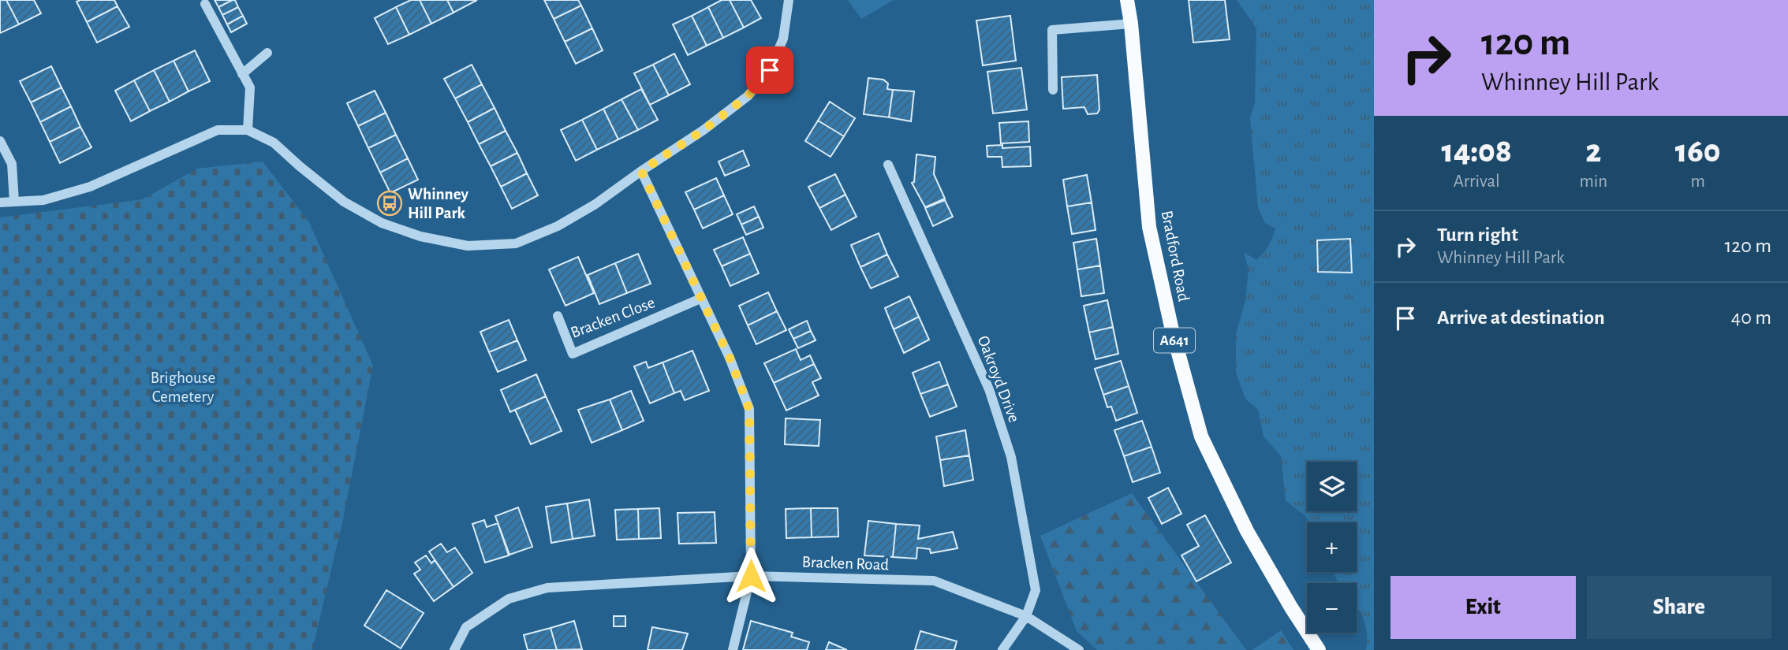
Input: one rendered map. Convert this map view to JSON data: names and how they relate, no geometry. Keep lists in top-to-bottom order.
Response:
{
  "streets": {
    "main road": ["Bradford Road", "A641"],
    "street": ["Bracken Close", "Oakroyd Drive", "Bracken Road"]
  },
  "crossings": [
    ["Oakroyd Drive", "Bracken Road"]
  ],
  "parks": ["Brighouse Cemetery"],
  "places": {
    "bus stop": ["Whinney Hill Park"]
  },
  "page": {
    "turn": ["120 m", "Whinney Hill Park"],
    "eta": [
      "14:08",
      "Arrival",
      "2",
      "min",
      "160",
      "m"
    ],
    "list": [
      {
        "name": "Turn right",
        "note": "Whinney Hill Park",
        "value": "120 m"
      },
      {
        "name": "Arrive at destination",
        "value": "40 m"
      }
    ],
    "map_buttons": ["+", "−"],
    "buttons": ["Exit", "Share"]
  }
}
